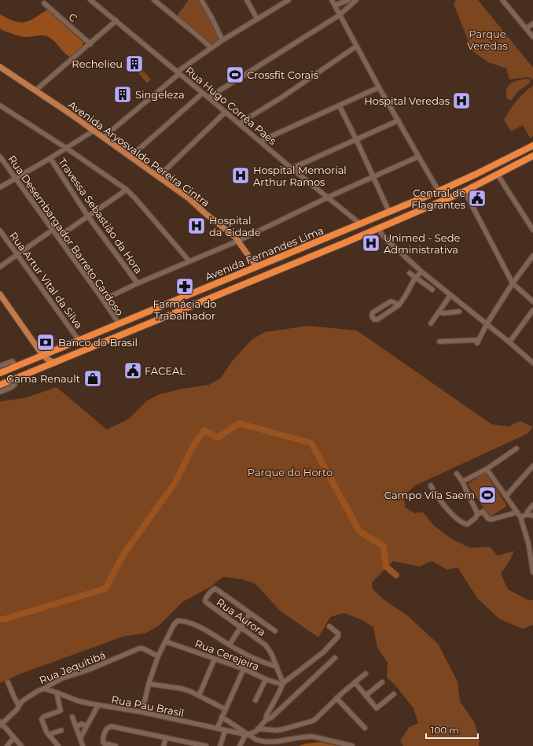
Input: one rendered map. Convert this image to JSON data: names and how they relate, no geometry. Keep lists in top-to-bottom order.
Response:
{
  "streets": {
    "highway": ["Avenida Fernandes Lima"],
    "main road": ["Avenida Aryosvaldo Pereira Cintra"],
    "street": [
      "C",
      "Rua Hugo Corrêa Paes",
      "Travessa Sebastião da Hora",
      "Rua Desembargador Barreto Cardoso",
      "Rua Artur Vital da Silva",
      "Rua Aurora",
      "Rua Cerejeira",
      "Rua Jequitibá",
      "Rua Pau Brasil"
    ]
  },
  "crossings": [
    ["Rua Hugo Corrêa Paes", "Avenida Fernandes Lima"],
    ["Avenida Aryosvaldo Pereira Cintra", "Avenida Fernandes Lima"],
    ["Rua Desembargador Barreto Cardoso", "Avenida Fernandes Lima"],
    ["Avenida Fernandes Lima", "Rua Artur Vital da Silva"],
    ["Rua Aurora", "Rua Cerejeira"],
    ["Rua Jequitibá", "Rua Pau Brasil"]
  ],
  "parks": ["Parque Veredas", "Parque do Horto"],
  "places": {
    "building": ["Rechelieu", "Singeleza"],
    "sports": ["Crossfit Corais", "Campo Vila Saem"],
    "hospital": [
      "Hospital Veredas",
      "Hospital Memorial Arthur Ramos",
      "Hospital da Cidade",
      "Unimed - Sede Administrativa"
    ],
    "public building": ["Central de Flagrantes", "FACEAL"],
    "pharmacy": ["Farmácia do Trabalhador"],
    "bank": ["Banco do Brasil"],
    "shop": ["Gama Renault"]
  },
  "scale_bar": "100 m"
}
